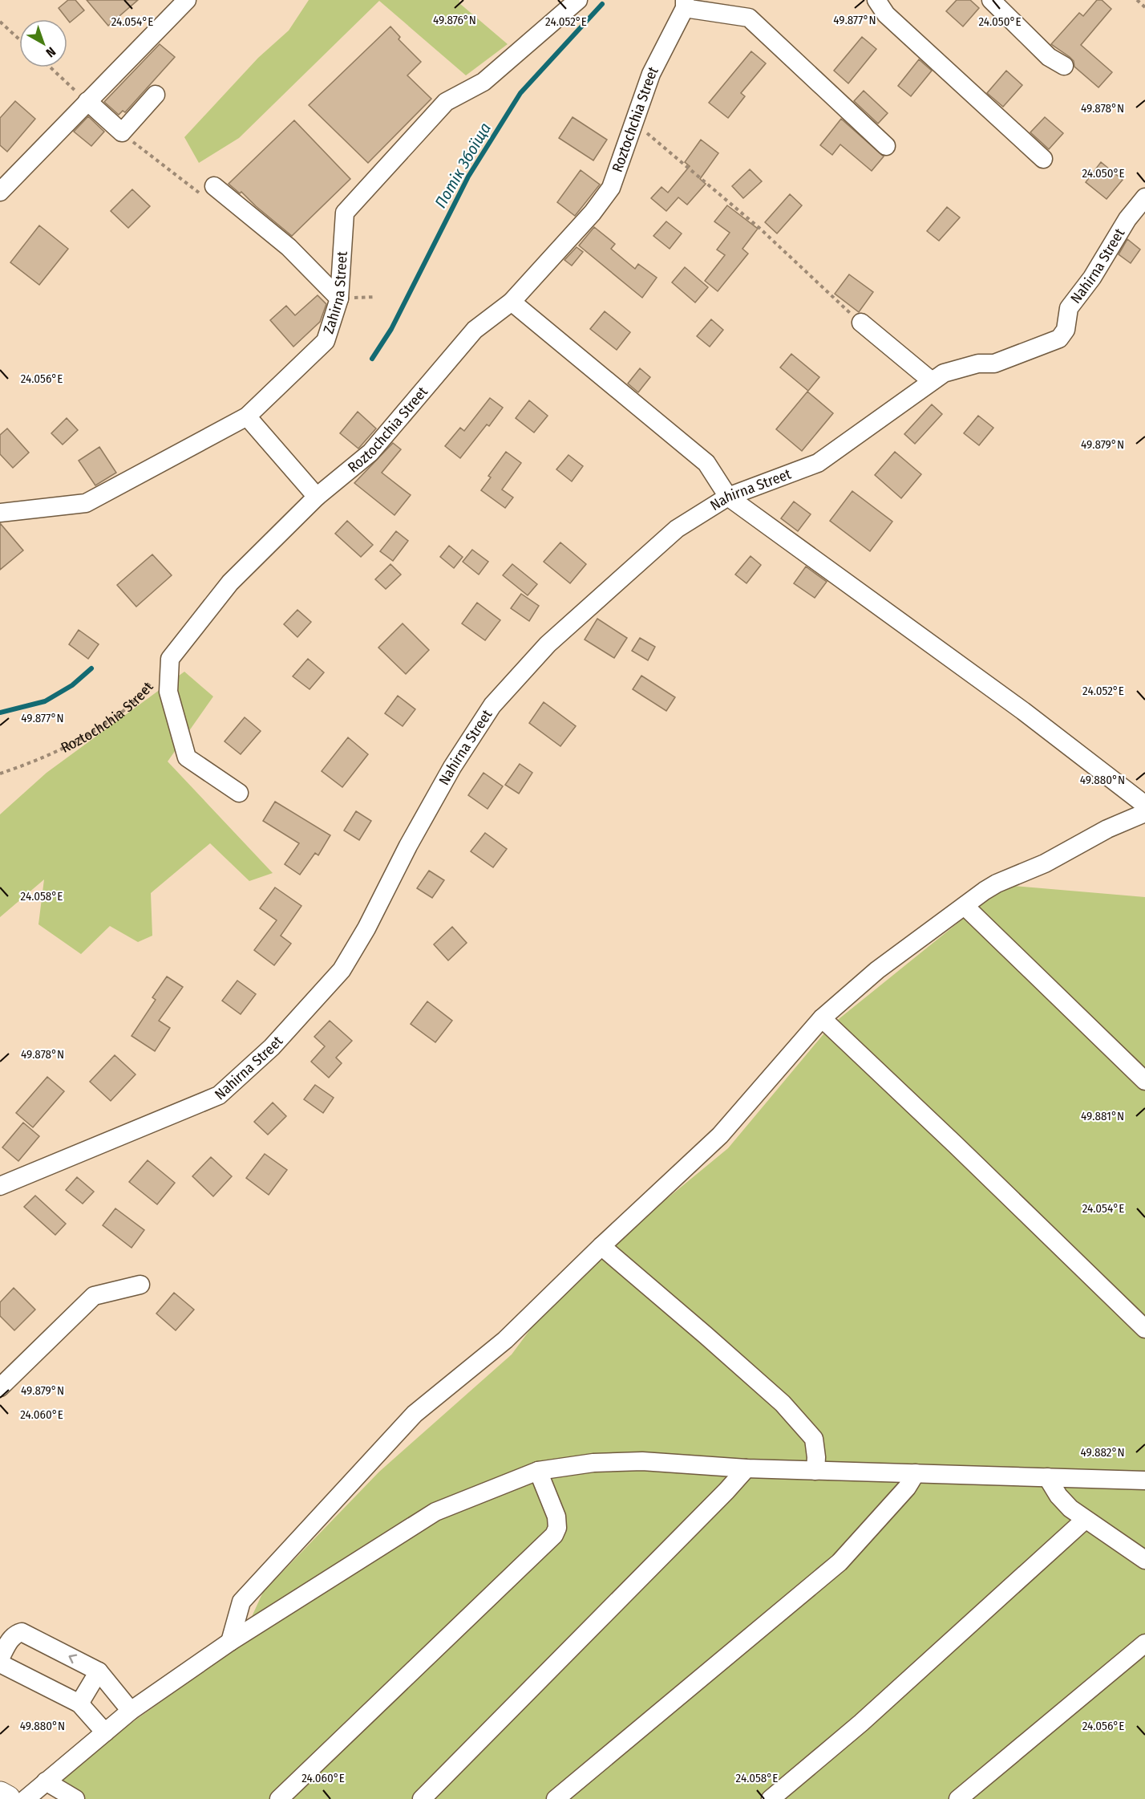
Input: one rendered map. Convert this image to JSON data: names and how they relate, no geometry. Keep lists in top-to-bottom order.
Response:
{
  "streets": {
    "street": ["Roztochchia Street", "Nahirna Street", "Zahirna Street"]
  },
  "water": ["Потік Збоїща"],
  "north": "bottom right",
  "coordinates": [
    "49.876°N",
    "49.877°N",
    "24.054°E",
    "24.052°E",
    "24.050°E",
    "49.878°N",
    "24.056°E",
    "49.879°N",
    "49.880°N",
    "24.058°E",
    "49.881°N",
    "24.060°E",
    "49.882°N"
  ]
}
